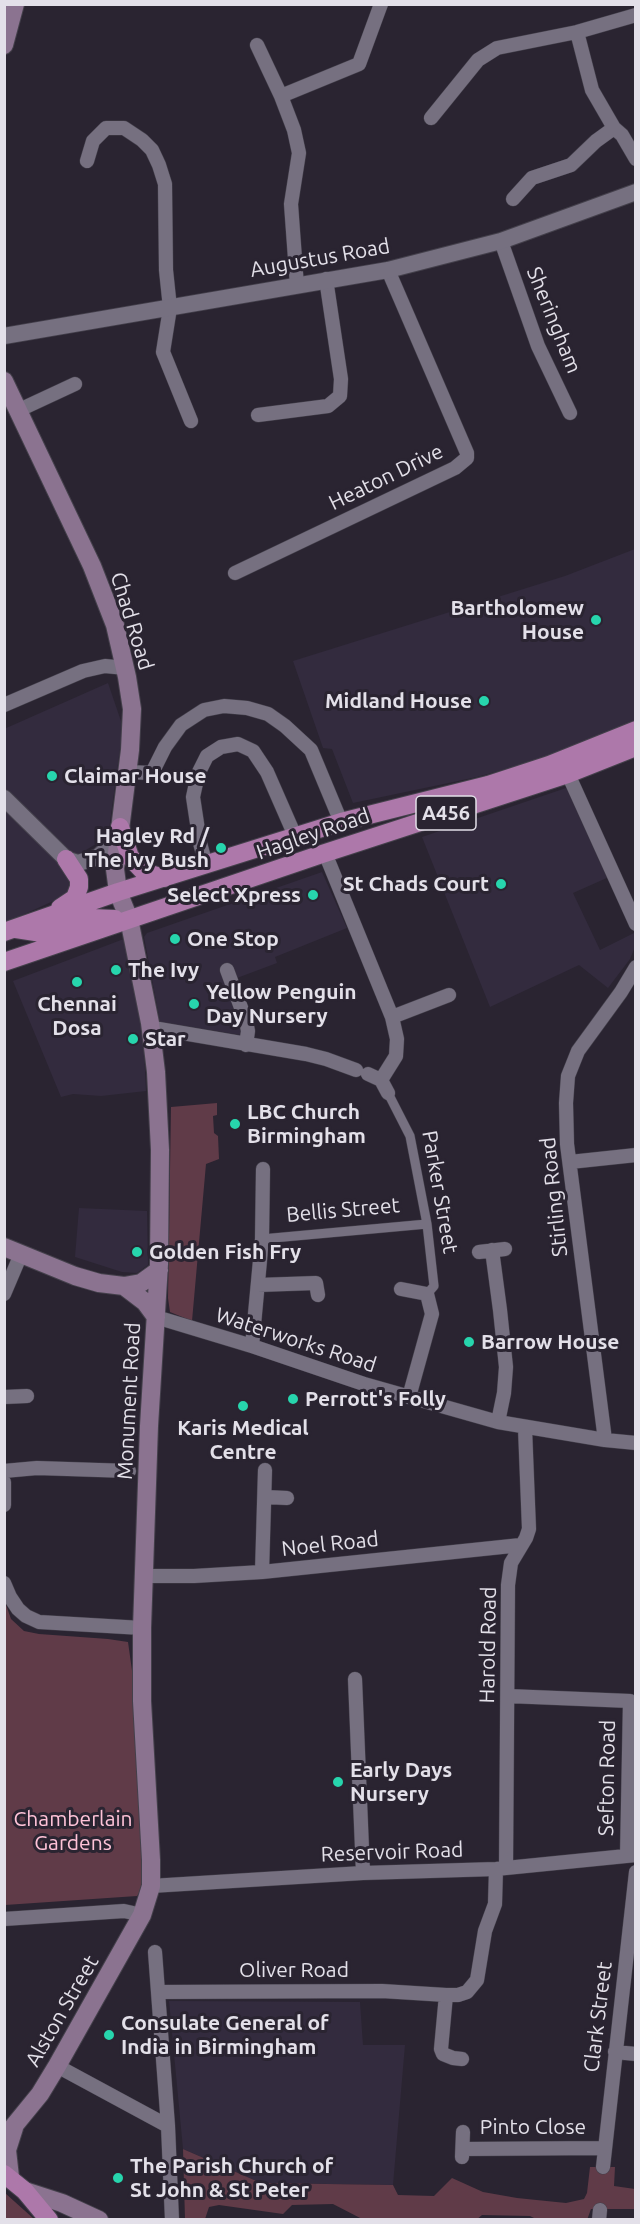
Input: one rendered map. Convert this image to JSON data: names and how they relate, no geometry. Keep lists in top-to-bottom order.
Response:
{
  "streets": {
    "highway": ["A456", "Hagley Road"],
    "main road": ["Chad Road", "Monument Road", "Alston Street"],
    "street": [
      "Augustus Road",
      "Sheringham",
      "Heaton Drive",
      "Parker Street",
      "Stirling Road",
      "Bellis Street",
      "Waterworks Road",
      "Noel Road",
      "Harold Road",
      "Sefton Road",
      "Reservoir Road",
      "Oliver Road",
      "Clark Street",
      "Pinto Close"
    ]
  },
  "crossings": [
    ["Augustus Road", "Sheringham"],
    ["Augustus Road", "Heaton Drive"],
    ["Chad Road", "Hagley Road"],
    ["Chad Road", "Monument Road"],
    ["Hagley Road", "Monument Road"],
    ["Parker Street", "Bellis Street"],
    ["Parker Street", "Waterworks Road"],
    ["Stirling Road", "Waterworks Road"],
    ["Bellis Street", "Waterworks Road"],
    ["Waterworks Road", "Monument Road"],
    ["Waterworks Road", "Harold Road"],
    ["Monument Road", "Noel Road"],
    ["Monument Road", "Reservoir Road"],
    ["Monument Road", "Alston Street"],
    ["Noel Road", "Harold Road"],
    ["Harold Road", "Sefton Road"],
    ["Harold Road", "Reservoir Road"],
    ["Harold Road", "Oliver Road"],
    ["Sefton Road", "Reservoir Road"],
    ["Clark Street", "Pinto Close"]
  ],
  "parks": ["Chamberlain Gardens"],
  "places": [
    "Bartholomew House",
    "Midland House",
    "Claimar House",
    "Hagley Rd / The Ivy Bush",
    "St Chads Court",
    "Select Xpress",
    "One Stop",
    "The Ivy",
    "Chennai Dosa",
    "Yellow Penguin Day Nursery",
    "Star",
    "LBC Church Birmingham",
    "Golden Fish Fry",
    "Barrow House",
    "Perrott's Folly",
    "Karis Medical Centre",
    "Early Days Nursery",
    "Consulate General of India in Birmingham",
    "The Parish Church of St John & St Peter"
  ]
}
